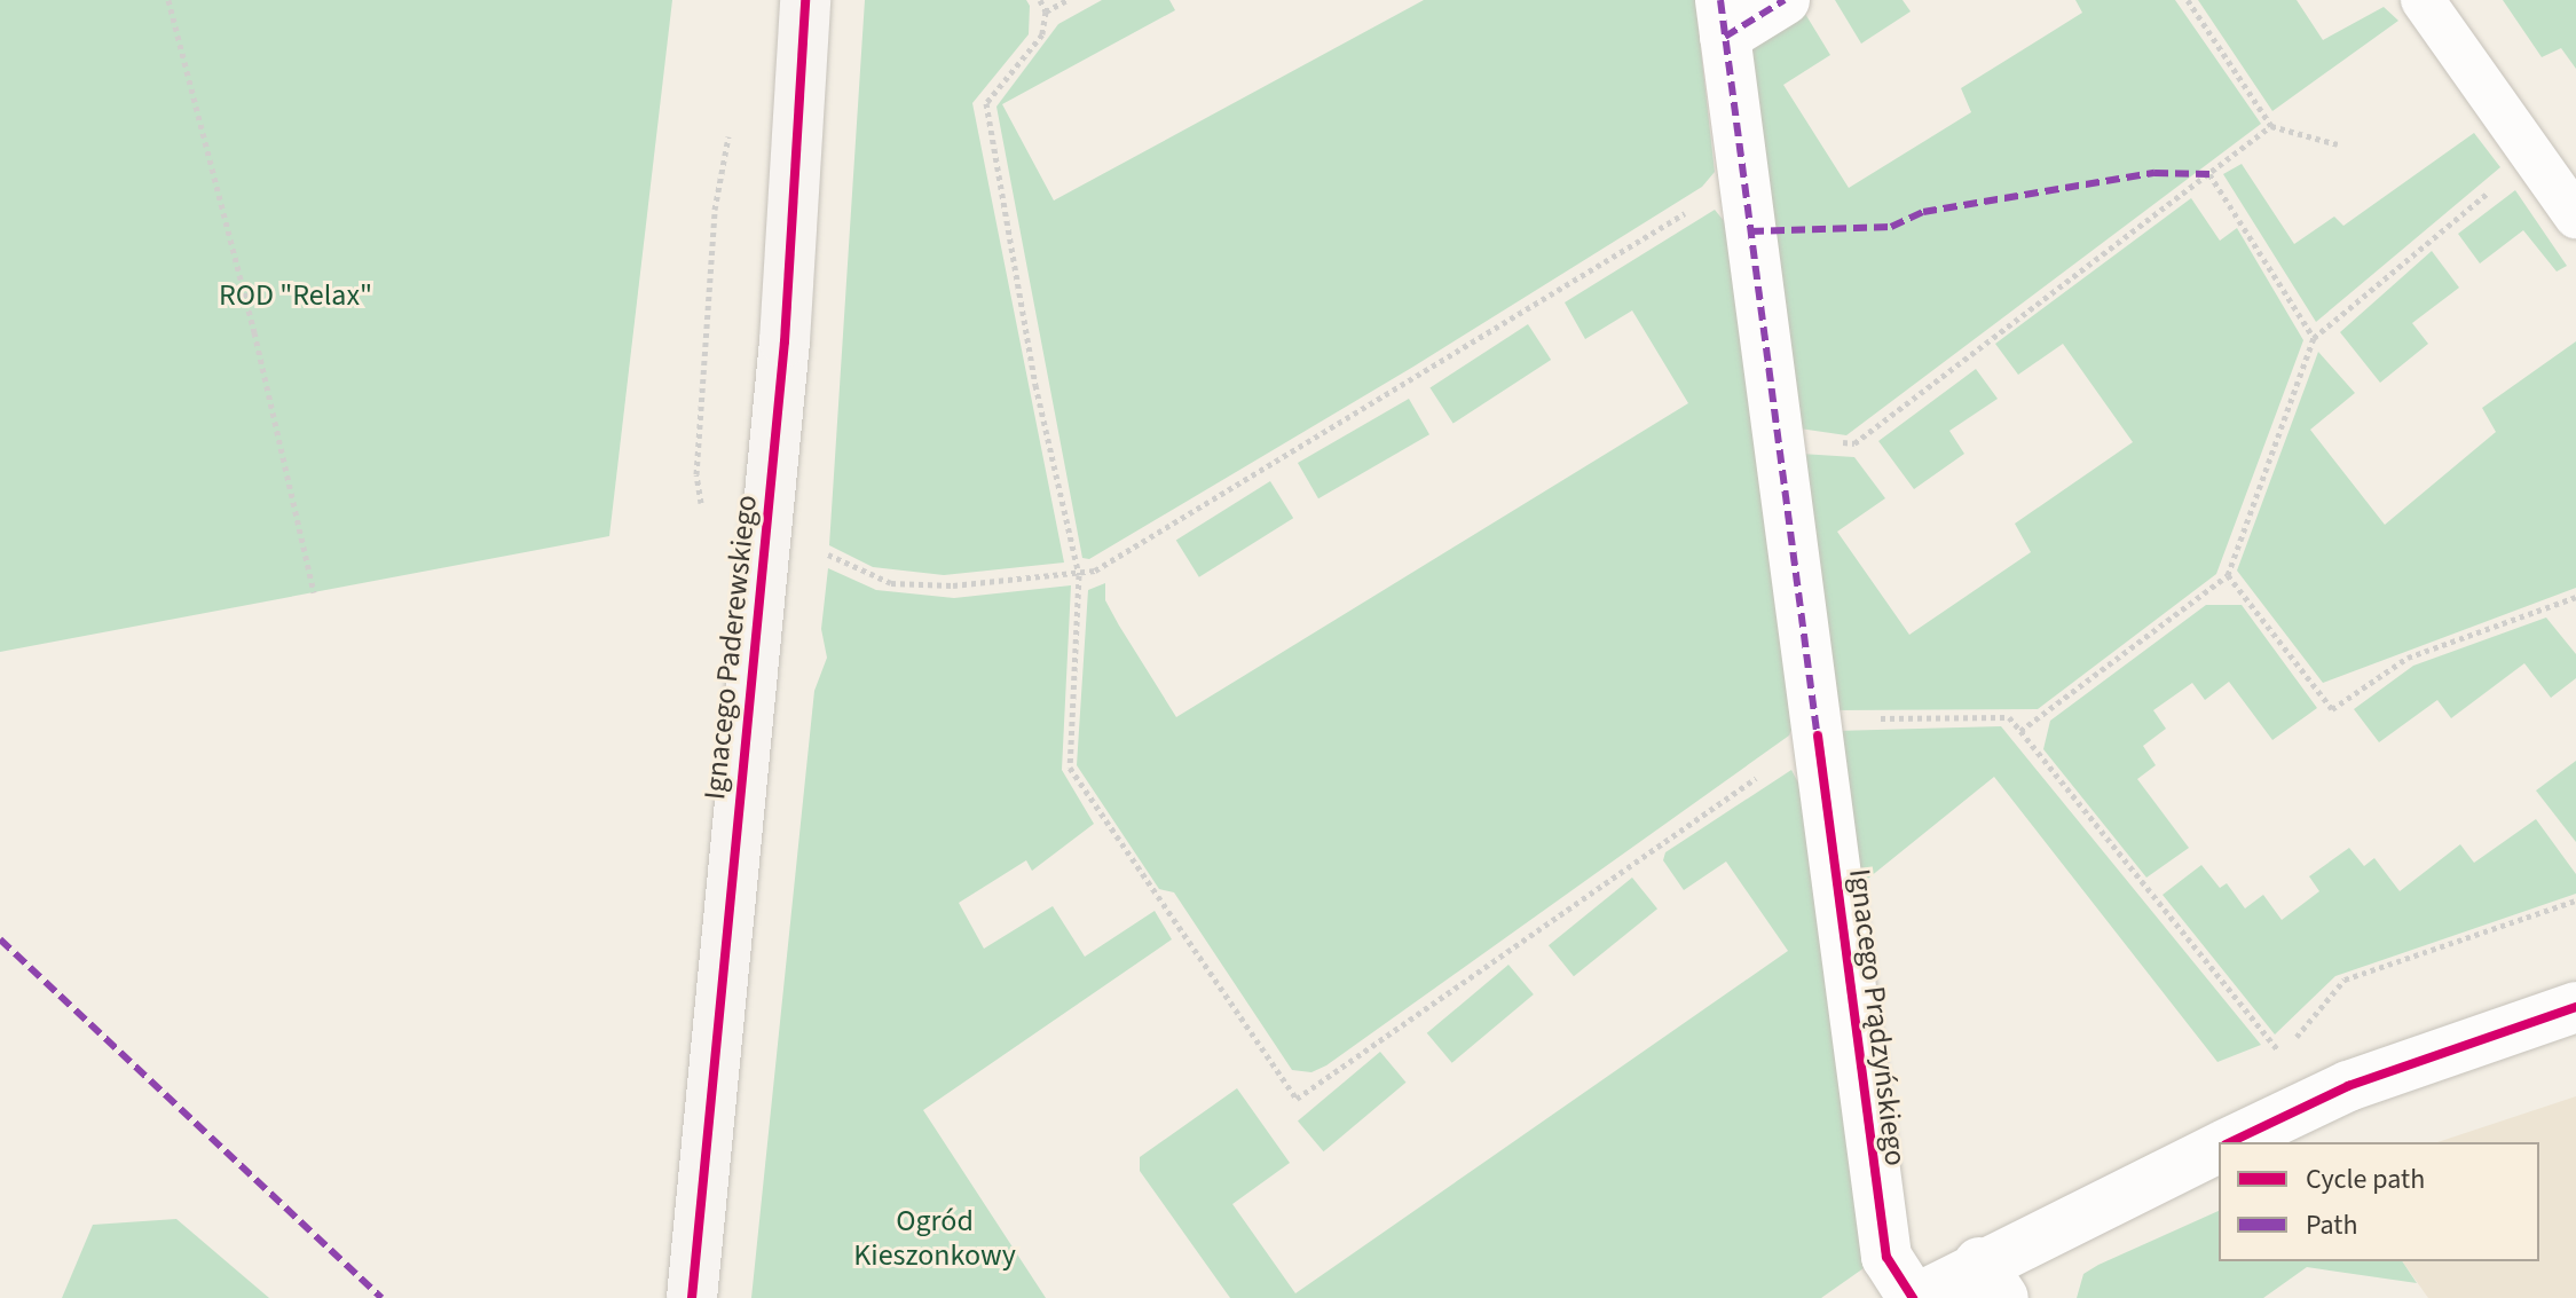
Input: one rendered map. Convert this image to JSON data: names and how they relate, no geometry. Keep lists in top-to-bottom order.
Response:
{
  "streets": {
    "street": ["Ignacego Paderewskiego", "Ignacego Prądzyńskiego"]
  },
  "parks": ["ROD \"Relax\"", "Ogród Kieszonkowy"],
  "legend": ["Cycle path", "Path"]
}
